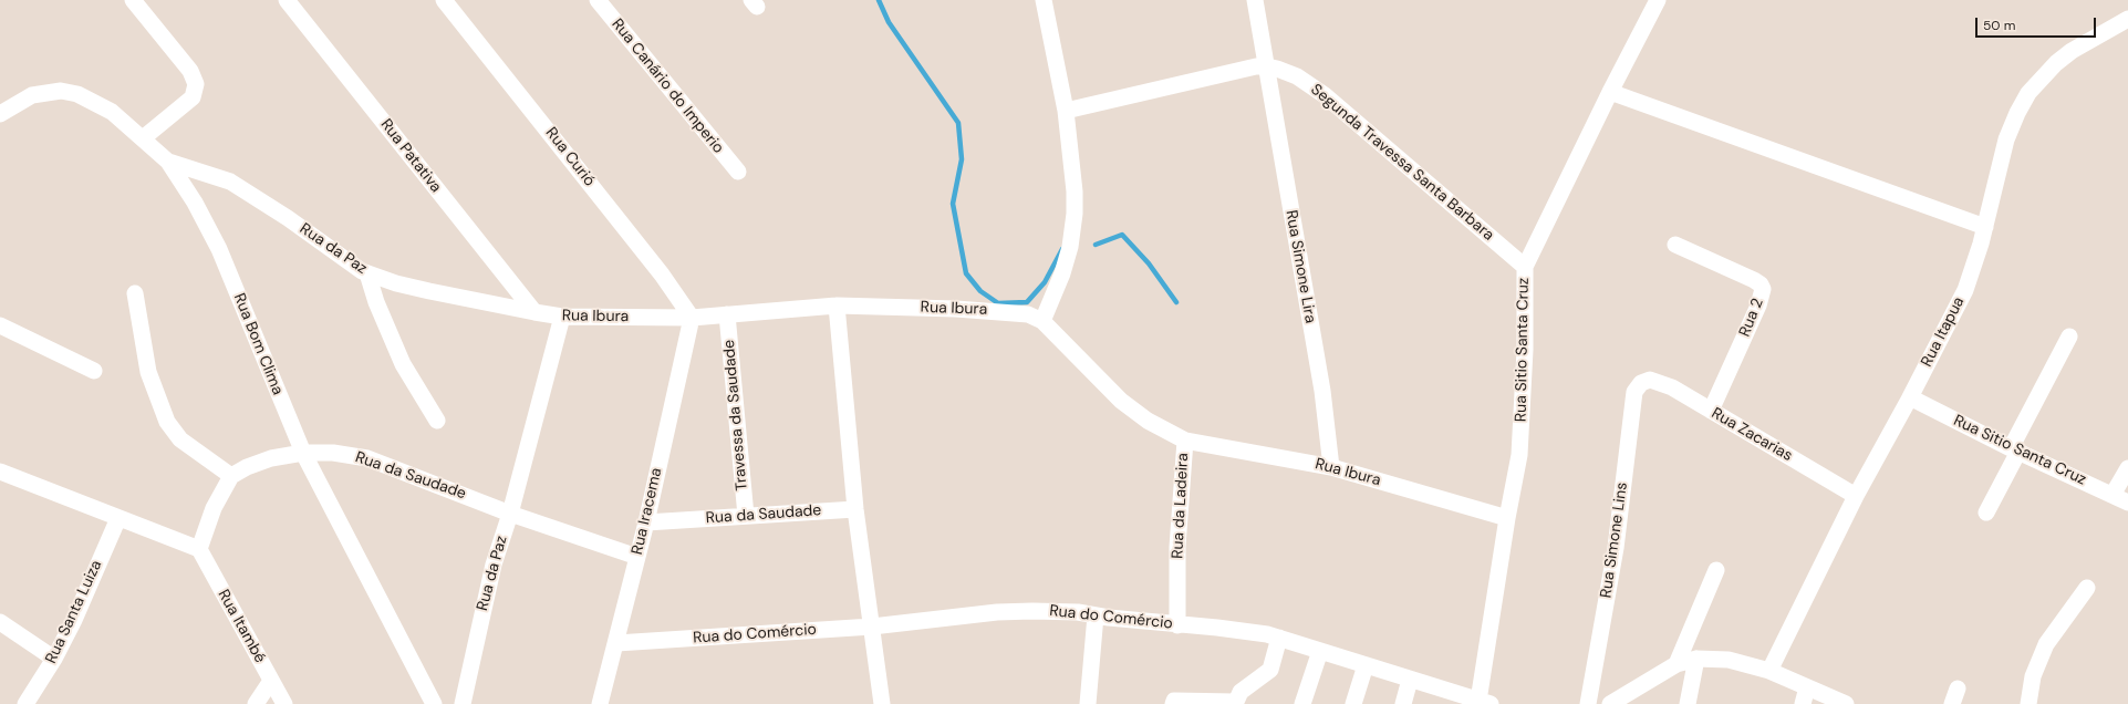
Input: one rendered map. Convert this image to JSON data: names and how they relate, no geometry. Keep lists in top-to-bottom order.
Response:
{
  "streets": {
    "street": [
      "Rua Canário do Imperio",
      "Rua Patativa",
      "Rua Curió",
      "Segunda Travessa Santa Barbara",
      "Rua da Paz",
      "Rua Simone Lira",
      "Rua Ibura",
      "Rua 2",
      "Rua Itapua",
      "Rua Bom Clima",
      "Rua Sitio Santa Cruz",
      "Travessa da Saudade",
      "Rua Zacarias",
      "Rua da Saudade",
      "Rua da Ladeira",
      "Rua Iracema",
      "Rua Simone Lins",
      "Rua Santa Luiza",
      "Rua do Comércio",
      "Rua Itambé"
    ]
  },
  "crossings": [
    ["Rua Patativa", "Rua da Paz"],
    ["Rua Patativa", "Rua Ibura"],
    ["Rua Curió", "Rua Ibura"],
    ["Rua Curió", "Rua Iracema"],
    ["Segunda Travessa Santa Barbara", "Rua Simone Lira"],
    ["Segunda Travessa Santa Barbara", "Rua Sitio Santa Cruz"],
    ["Rua da Paz", "Rua Ibura"],
    ["Rua da Paz", "Rua Bom Clima"],
    ["Rua da Paz", "Rua da Saudade"],
    ["Rua Simone Lira", "Rua Ibura"],
    ["Rua Ibura", "Rua Sitio Santa Cruz"],
    ["Rua Ibura", "Travessa da Saudade"],
    ["Rua Ibura", "Rua da Ladeira"],
    ["Rua Ibura", "Rua Iracema"],
    ["Rua 2", "Rua Zacarias"],
    ["Rua Itapua", "Rua Sitio Santa Cruz"],
    ["Rua Itapua", "Rua Zacarias"],
    ["Rua Bom Clima", "Rua da Saudade"],
    ["Rua Sitio Santa Cruz", "Rua do Comércio"],
    ["Travessa da Saudade", "Rua da Saudade"],
    ["Rua Zacarias", "Rua Simone Lins"],
    ["Rua da Saudade", "Rua Iracema"],
    ["Rua da Ladeira", "Rua do Comércio"],
    ["Rua Iracema", "Rua do Comércio"]
  ],
  "scale_bar": "50 m"
}
